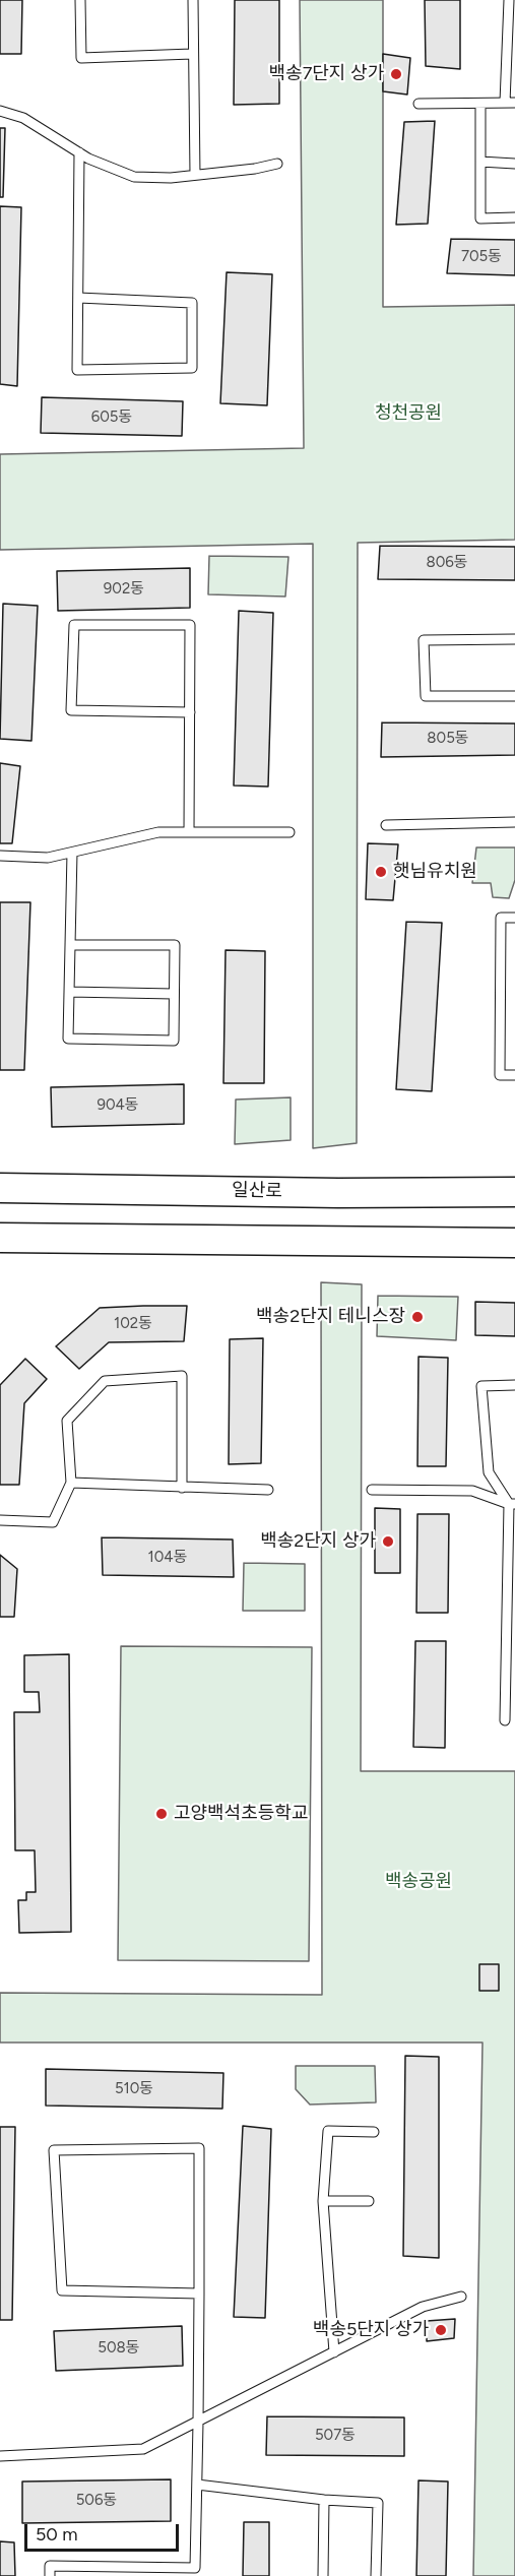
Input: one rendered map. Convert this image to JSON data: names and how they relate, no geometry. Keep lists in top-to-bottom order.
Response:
{
  "streets": {
    "main road": ["일산로"]
  },
  "parks": ["청천공원", "백송공원"],
  "places": [
    "백송7단지 상가",
    "햇님유치원",
    "백송2단지 테니스장",
    "백송2단지 상가",
    "고양백석초등학교",
    "백송5단지 상가"
  ],
  "house_numbers": [
    "705동",
    "605동",
    "806동",
    "902동",
    "805동",
    "904동",
    "102동",
    "104동",
    "510동",
    "508동",
    "507동",
    "506동"
  ],
  "scale_bar": "50 m"
}
